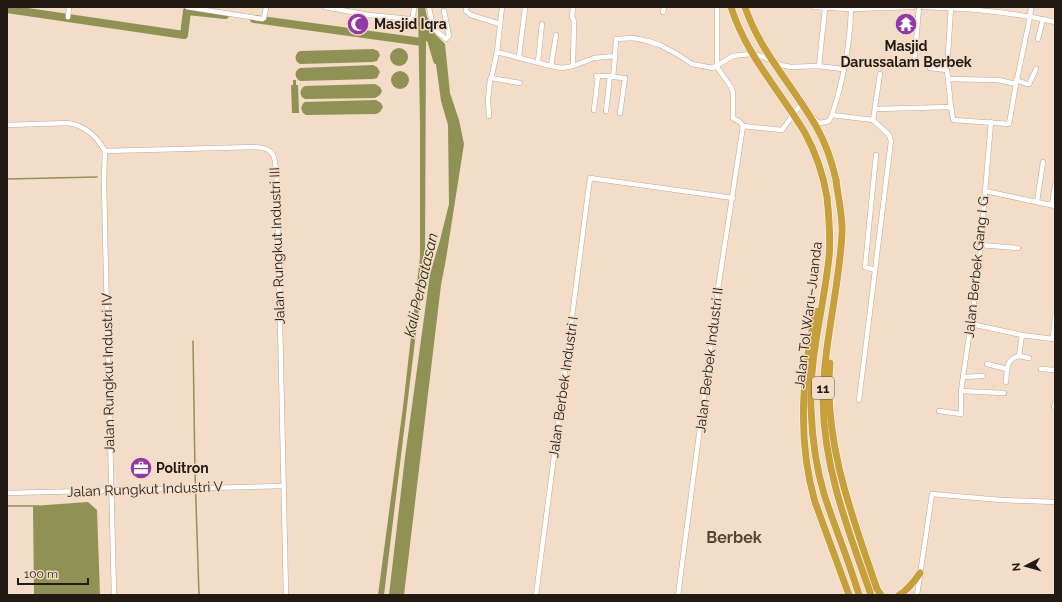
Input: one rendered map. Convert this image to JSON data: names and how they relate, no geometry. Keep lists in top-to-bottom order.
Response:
{
  "streets": {
    "highway": ["Jalan Tol Waru–Juanda", "11"],
    "street": [
      "Jalan Rungkut Industri III",
      "Jalan Berbek Gang I G",
      "Jalan Berbek Industri II",
      "Jalan Rungkut Industri IV",
      "Jalan Berbek Industri I",
      "Jalan Rungkut Industri V"
    ]
  },
  "crossings": [
    ["Jalan Rungkut Industri III", "Jalan Rungkut Industri IV"],
    ["Jalan Rungkut Industri III", "Jalan Rungkut Industri V"],
    ["Jalan Berbek Industri II", "Jalan Berbek Industri I"],
    ["Jalan Rungkut Industri IV", "Jalan Rungkut Industri V"]
  ],
  "districts": ["Berbek"],
  "water": ["Kali Perbatasan"],
  "places": {
    "mosque": ["Masjid Iqra"],
    "temple": ["Masjid Darussalam Berbek"],
    "office": ["Politron"]
  },
  "scale_bar": "100 m",
  "north": "left"
}
